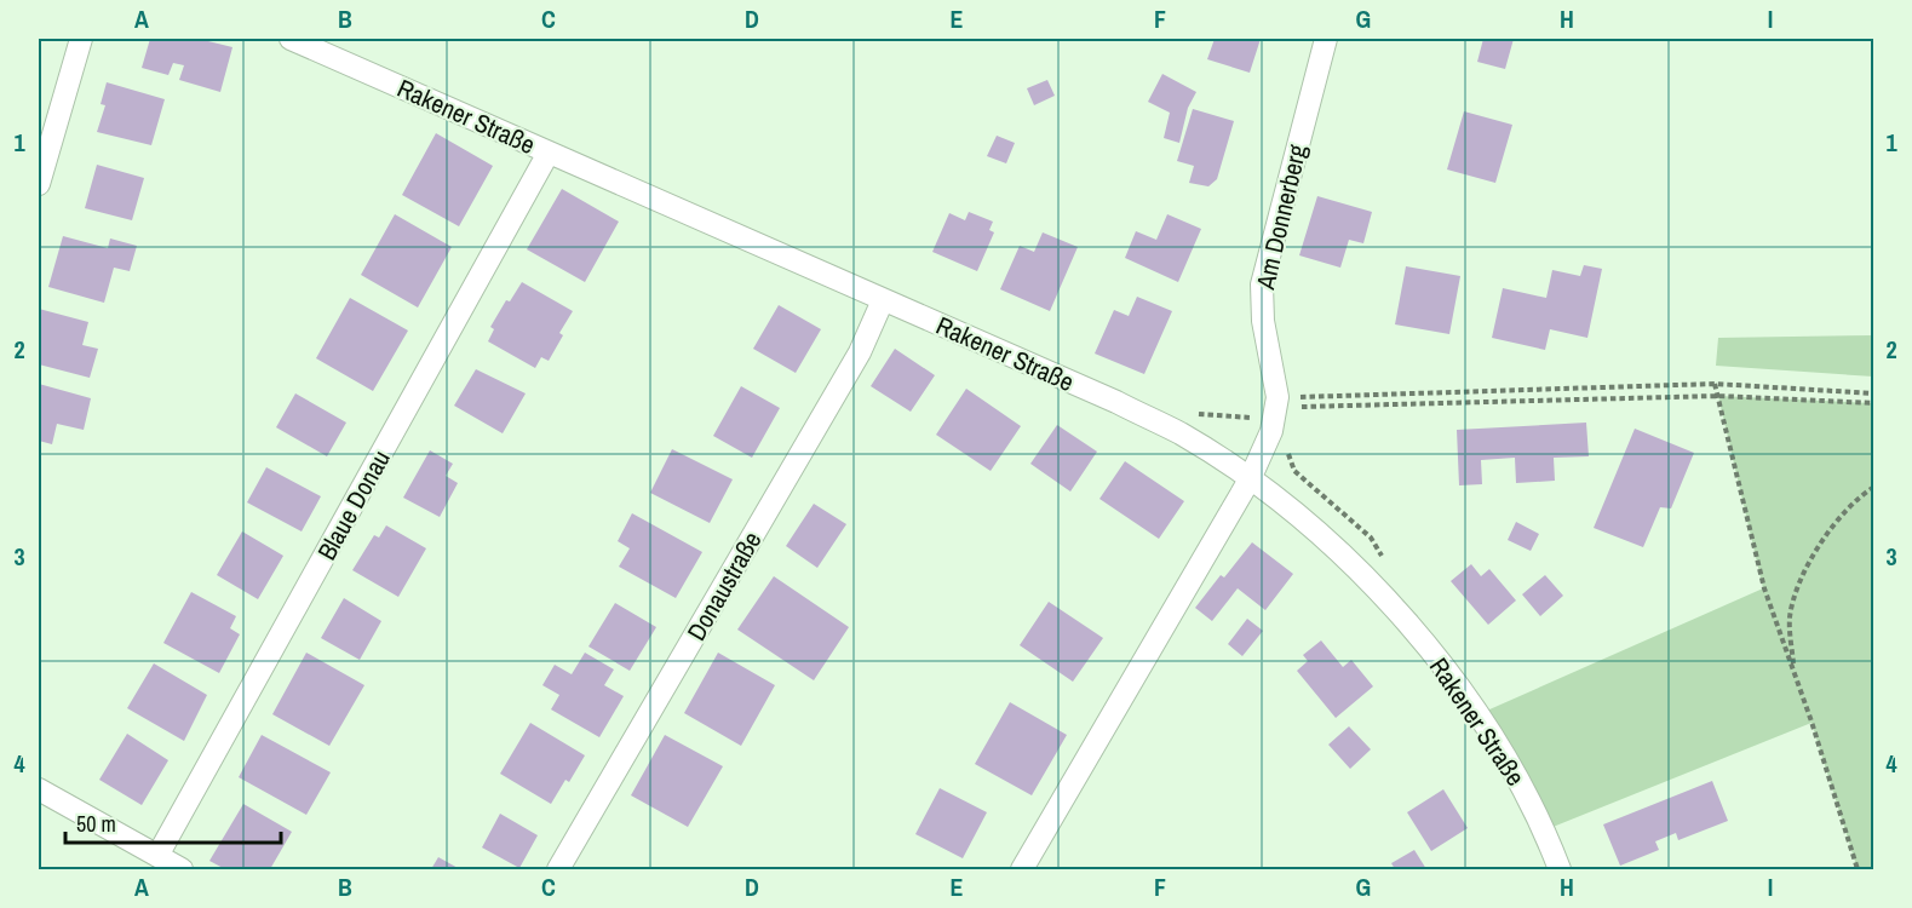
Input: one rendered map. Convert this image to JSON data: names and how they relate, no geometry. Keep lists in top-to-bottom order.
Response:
{
  "streets": {
    "street": [
      "Rakener Straße",
      "Am Donnerberg",
      "Blaue Donau",
      "Donaustraße"
    ]
  },
  "crossings": [
    ["Rakener Straße", "Am Donnerberg"],
    ["Rakener Straße", "Blaue Donau"],
    ["Rakener Straße", "Donaustraße"]
  ],
  "scale_bar": "50 m",
  "grid": {
    "columns": [
      "A",
      "B",
      "C",
      "D",
      "E",
      "F",
      "G",
      "H",
      "I"
    ],
    "rows": [
      "1",
      "2",
      "3",
      "4"
    ]
  }
}
